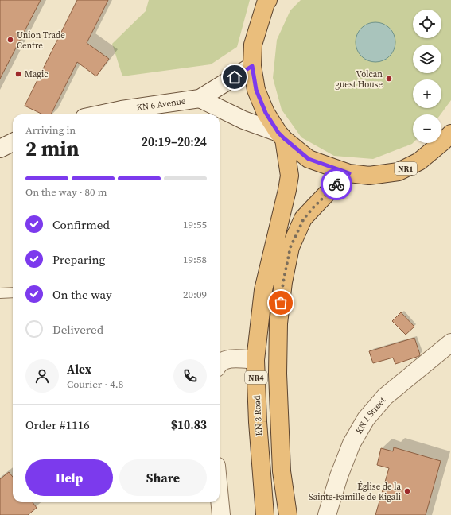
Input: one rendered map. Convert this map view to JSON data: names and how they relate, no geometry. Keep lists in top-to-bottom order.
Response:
{
  "streets": {
    "highway": ["NR1", "NR4", "KN 3 Road"],
    "street": ["KN 6 Avenue", "KN 1 Street"]
  },
  "crossings": [
    ["KN 6 Avenue", "NR1"],
    ["NR1", "NR4"],
    ["NR1", "KN 3 Road"]
  ],
  "places": [
    "Union Trade Centre",
    "Magic",
    "Volcan guest House",
    "Église de la Sainte-Famille de Kigali"
  ],
  "page": {
    "map_buttons": ["+", "−"],
    "heading": ["2 min", "Arriving in", "20:19–20:24"],
    "panel": [
      "Alex",
      "Courier · 4.8",
      "Order #1116",
      "$10.83"
    ],
    "bar": "On the way · 80 m",
    "list": [
      ["Confirmed", "19:55"],
      ["Preparing", "19:58"],
      ["On the way", "20:09"],
      "Delivered"
    ],
    "buttons": ["Help", "Share"]
  }
}
